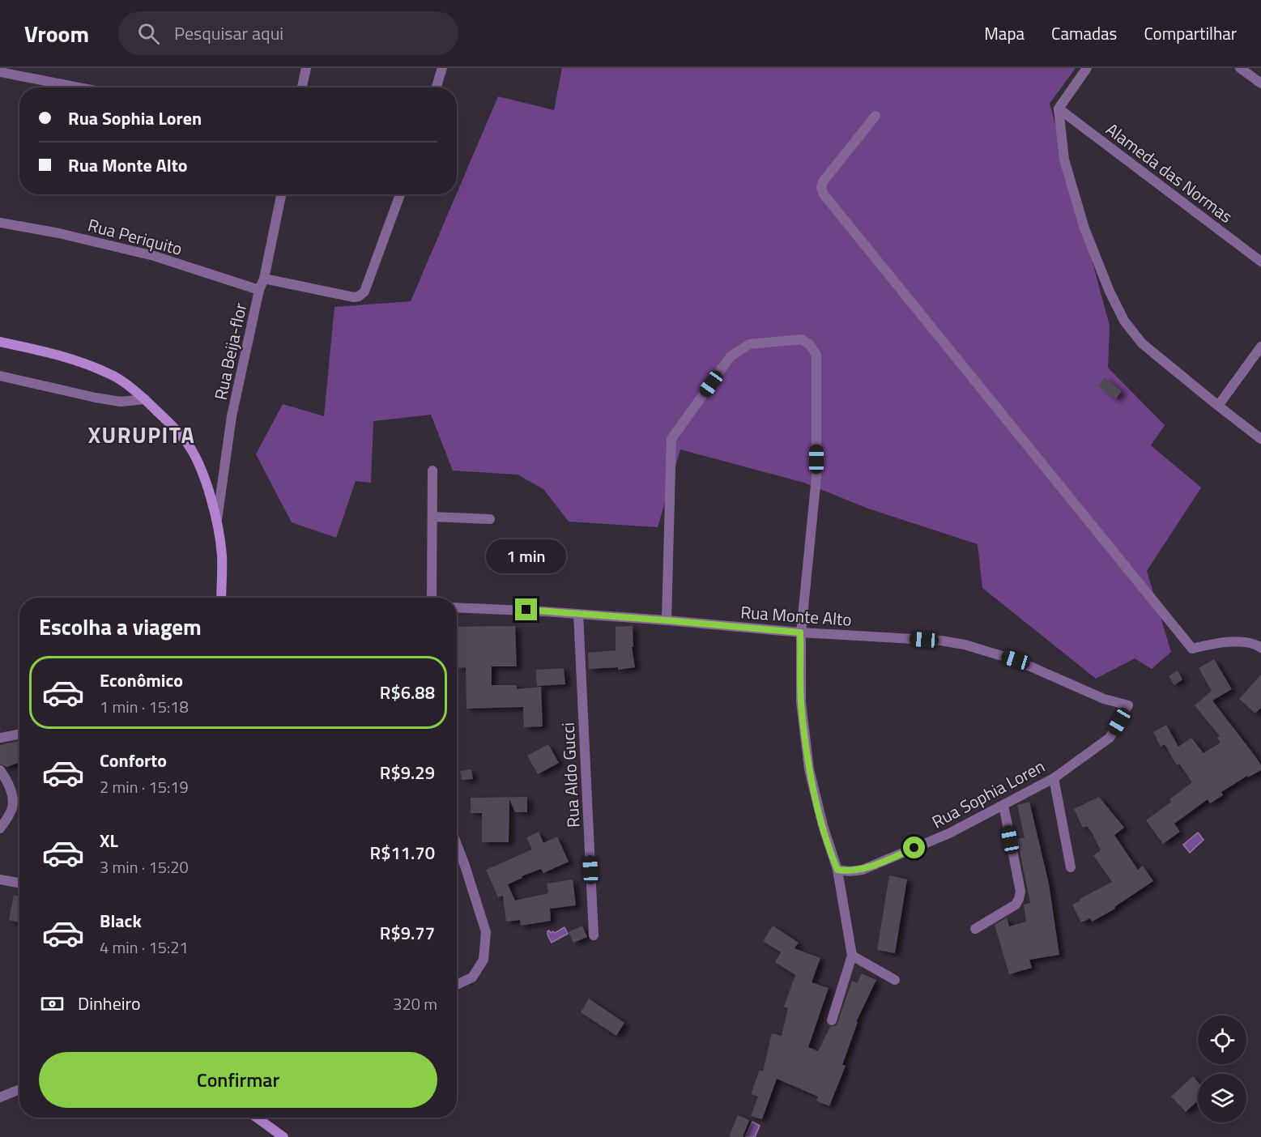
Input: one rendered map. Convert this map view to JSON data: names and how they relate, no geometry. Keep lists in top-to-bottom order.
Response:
{
  "streets": {
    "street": [
      "Alameda das Normas",
      "Rua Periquito",
      "Rua Beija-flor",
      "Rua Monte Alto",
      "Rua Aldo Gucci",
      "Rua Sophia Loren"
    ]
  },
  "crossings": [
    ["Rua Periquito", "Rua Beija-flor"],
    ["Rua Monte Alto", "Rua Aldo Gucci"],
    ["Rua Monte Alto", "Rua Sophia Loren"]
  ],
  "districts": ["XURUPITA"],
  "page": {
    "header": "Vroom",
    "search": "Pesquisar aqui",
    "nav": ["Mapa", "Camadas", "Compartilhar"],
    "banner": ["Rua Sophia Loren", "Rua Monte Alto"],
    "bubble": "1 min",
    "heading": "Escolha a viagem",
    "list": [
      {
        "name": "Econômico",
        "note": "1 min · 15:18",
        "value": "R$6.88"
      },
      {
        "name": "Conforto",
        "note": "2 min · 15:19",
        "value": "R$9.29"
      },
      {
        "name": "XL",
        "note": "3 min · 15:20",
        "value": "R$11.70"
      },
      {
        "name": "Black",
        "note": "4 min · 15:21",
        "value": "R$9.77"
      }
    ],
    "pay": ["Dinheiro", "320 m"],
    "buttons": "Confirmar"
  }
}
